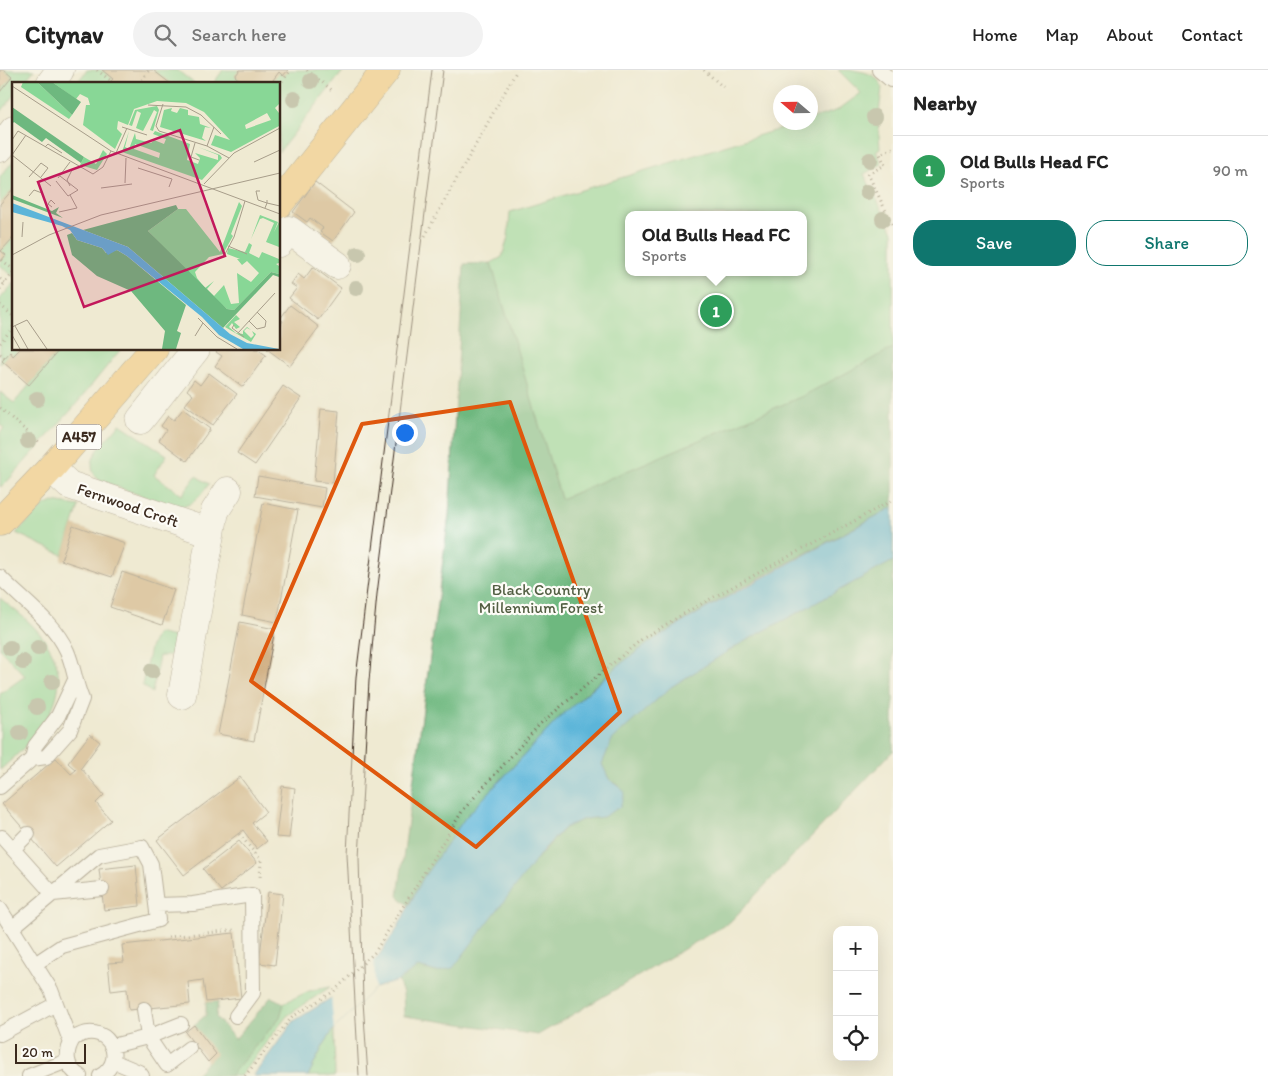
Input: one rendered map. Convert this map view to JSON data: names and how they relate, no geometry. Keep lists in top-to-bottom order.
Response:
{
  "streets": {
    "main road": ["A457"],
    "street": ["Fernwood Croft"]
  },
  "crossings": [
    ["A457", "Fernwood Croft"]
  ],
  "parks": ["Black Country Millennium Forest"],
  "scale_bar": "20 m",
  "north": "left",
  "page": {
    "header": "Citynav",
    "search": "Search here",
    "nav": [
      "Home",
      "Map",
      "About",
      "Contact"
    ],
    "heading": "Nearby",
    "list": [
      {
        "mark": "1",
        "name": "Old Bulls Head FC",
        "note": "Sports",
        "value": "90 m"
      }
    ],
    "buttons": ["Save", "Share"],
    "popup": ["Old Bulls Head FC", "Sports"],
    "pins": "1",
    "map_buttons": ["+", "−"],
    "scale": "20 m"
  }
}
